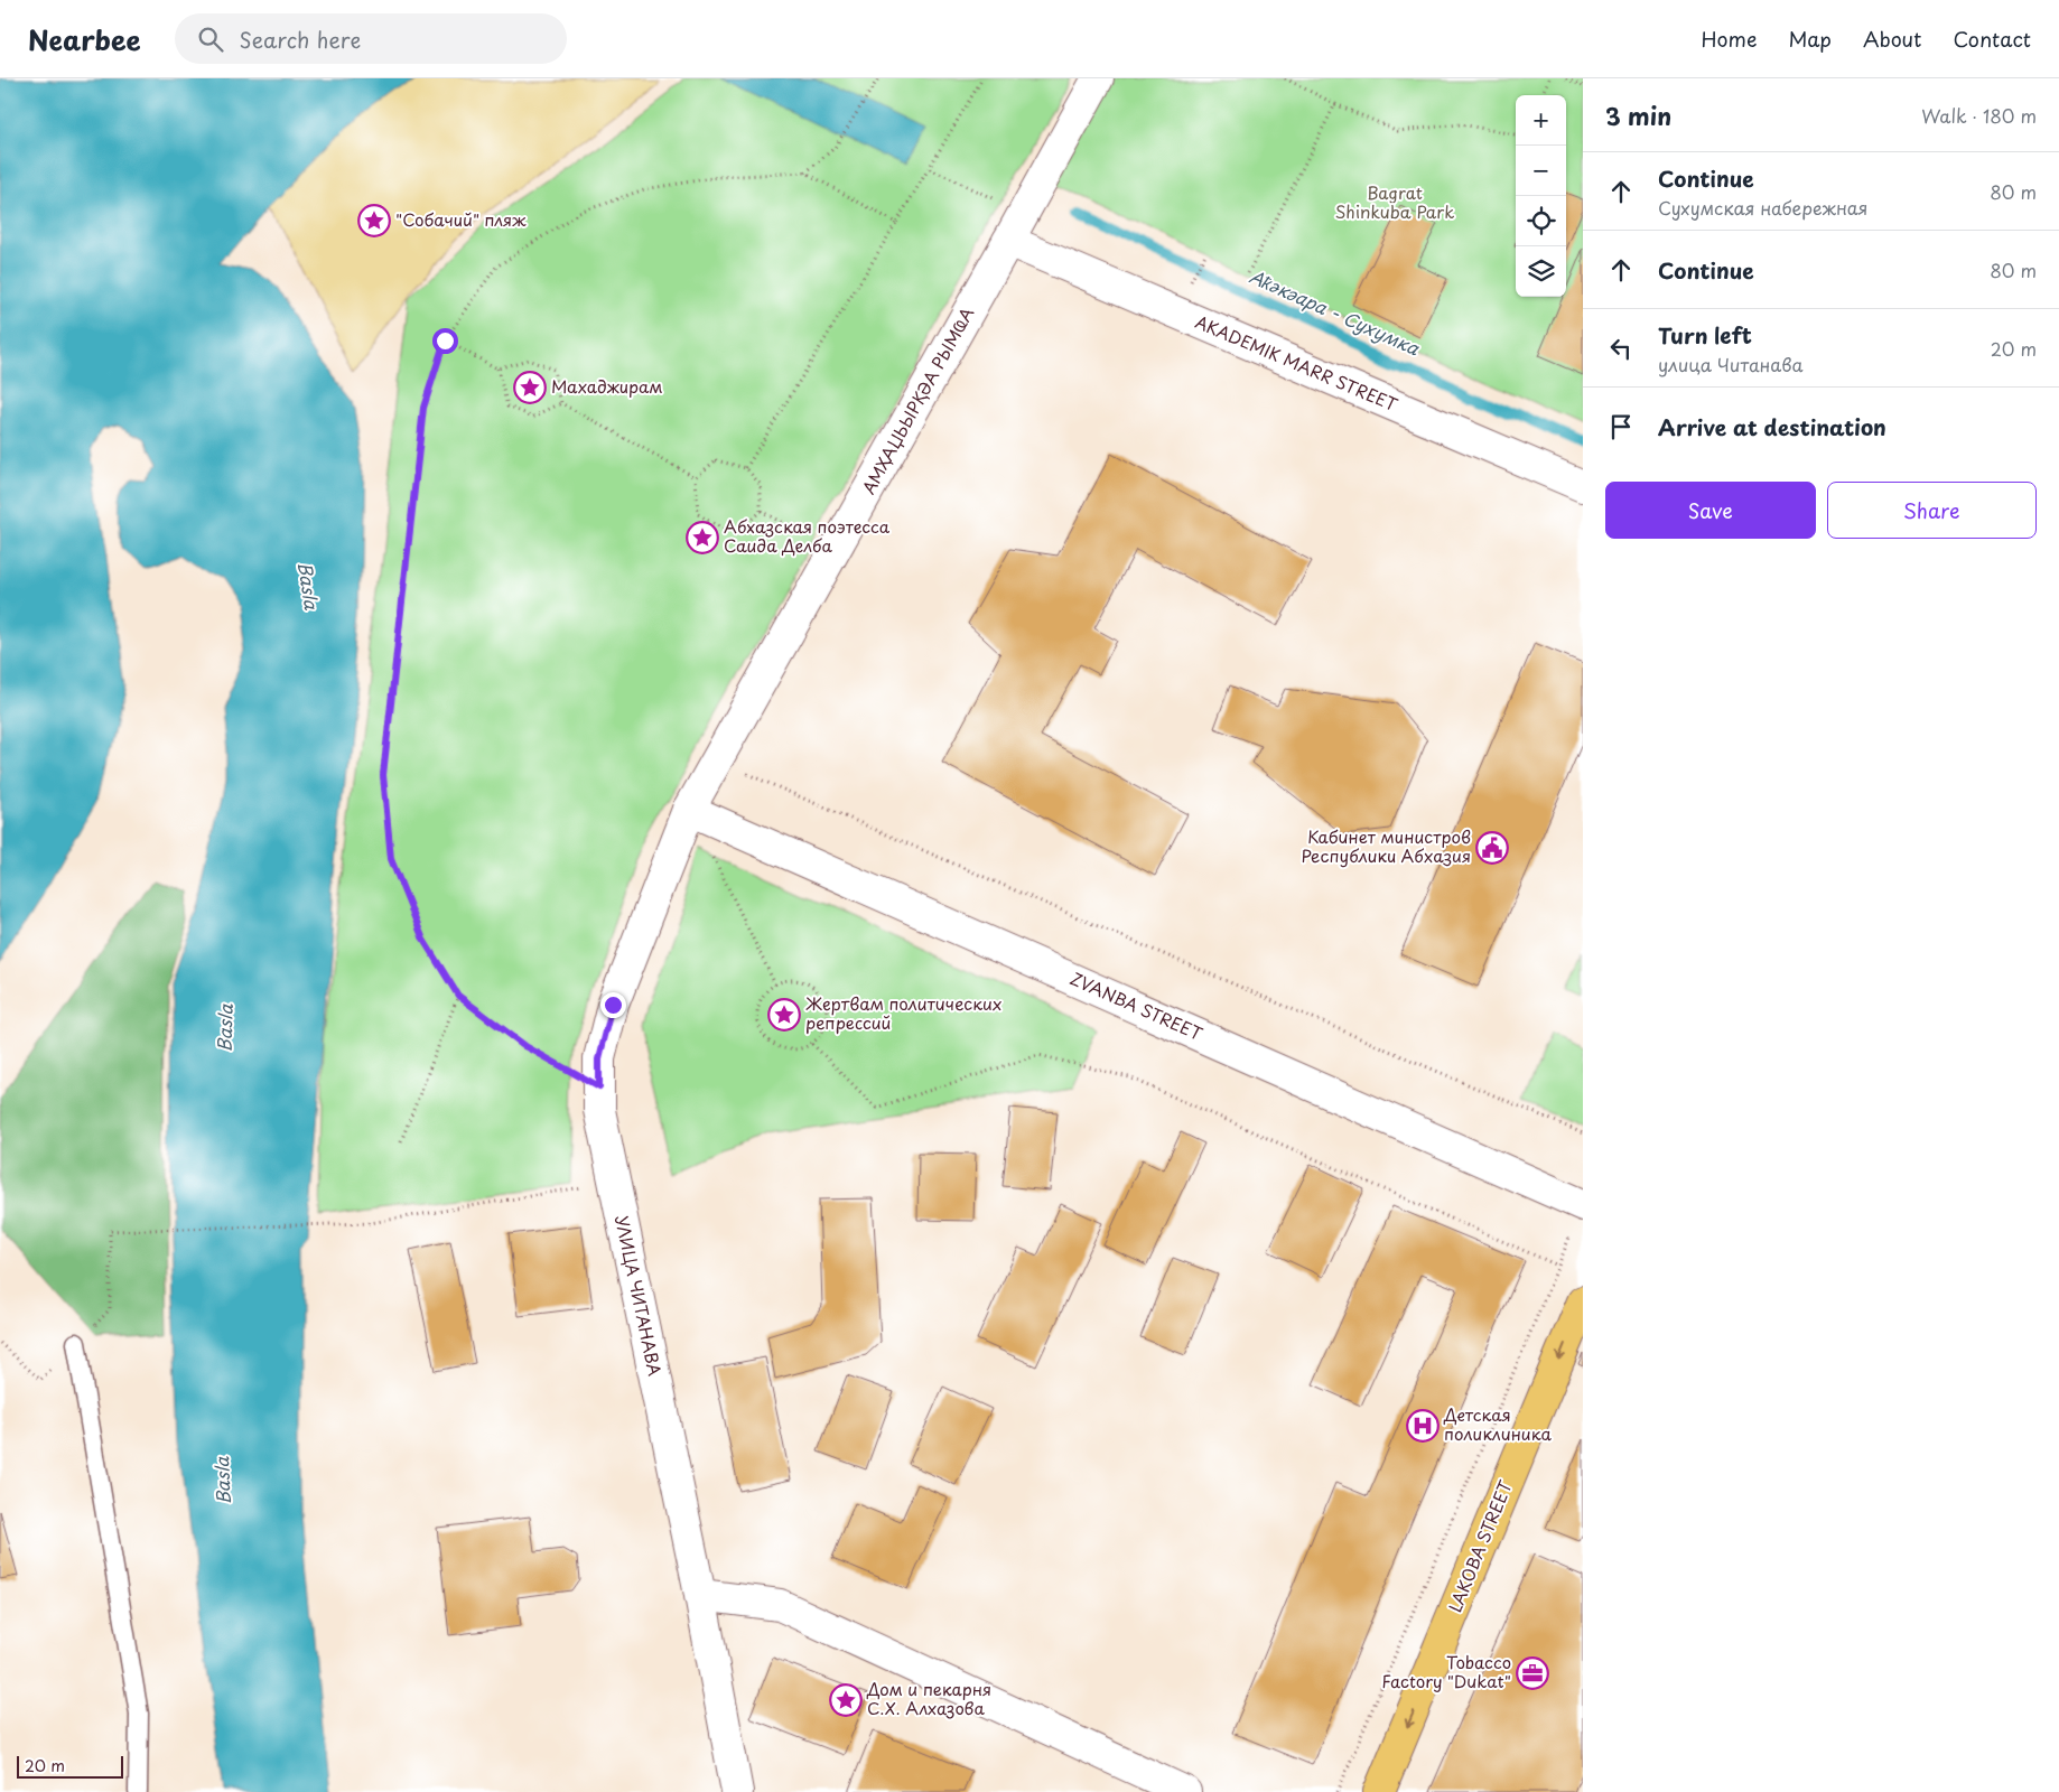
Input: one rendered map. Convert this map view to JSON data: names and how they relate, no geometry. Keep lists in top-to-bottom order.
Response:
{
  "streets": {
    "highway": ["LAKOBA STREET"],
    "street": [
      "AKADEMIK MARR STREET",
      "АМҲАЏЬЫРҚӘА РЫМҨА",
      "ZVANBA STREET",
      "УЛИЦА ЧИТАНАВА"
    ]
  },
  "crossings": [
    ["AKADEMIK MARR STREET", "АМҲАЏЬЫРҚӘА РЫМҨА"],
    ["АМҲАЏЬЫРҚӘА РЫМҨА", "ZVANBA STREET"],
    ["АМҲАЏЬЫРҚӘА РЫМҨА", "УЛИЦА ЧИТАНАВА"],
    ["ZVANBA STREET", "УЛИЦА ЧИТАНАВА"]
  ],
  "one_way": ["LAKOBA STREET"],
  "water": ["Аҟәкәара - Сухумка", "Basla"],
  "parks": ["Bagrat Shinkuba Park"],
  "places": {
    "place": [
      "\"Собачий\" пляж",
      "Махаджирам",
      "Абхазская поэтесса Саида Делба",
      "Жертвам политических репрессий",
      "Дом и пекарня С.Х. Алхазова"
    ],
    "public building": ["Кабинет министров Республики Абхазия"],
    "hospital": ["Детская поликлиника"],
    "office": ["Tobacco Factory \"Dukat\""]
  },
  "scale_bar": "20 m",
  "page": {
    "header": "Nearbee",
    "search": "Search here",
    "nav": [
      "Home",
      "Map",
      "About",
      "Contact"
    ],
    "heading": ["3 min", "Walk · 180 m"],
    "map_buttons": ["+", "−"],
    "list": [
      ["Continue", "Сухумская набережная", "80 m"],
      ["Continue", "80 m"],
      ["Turn left", "улица Читанава", "20 m"],
      "Arrive at destination"
    ],
    "buttons": ["Save", "Share"],
    "scale": "20 m"
  }
}
